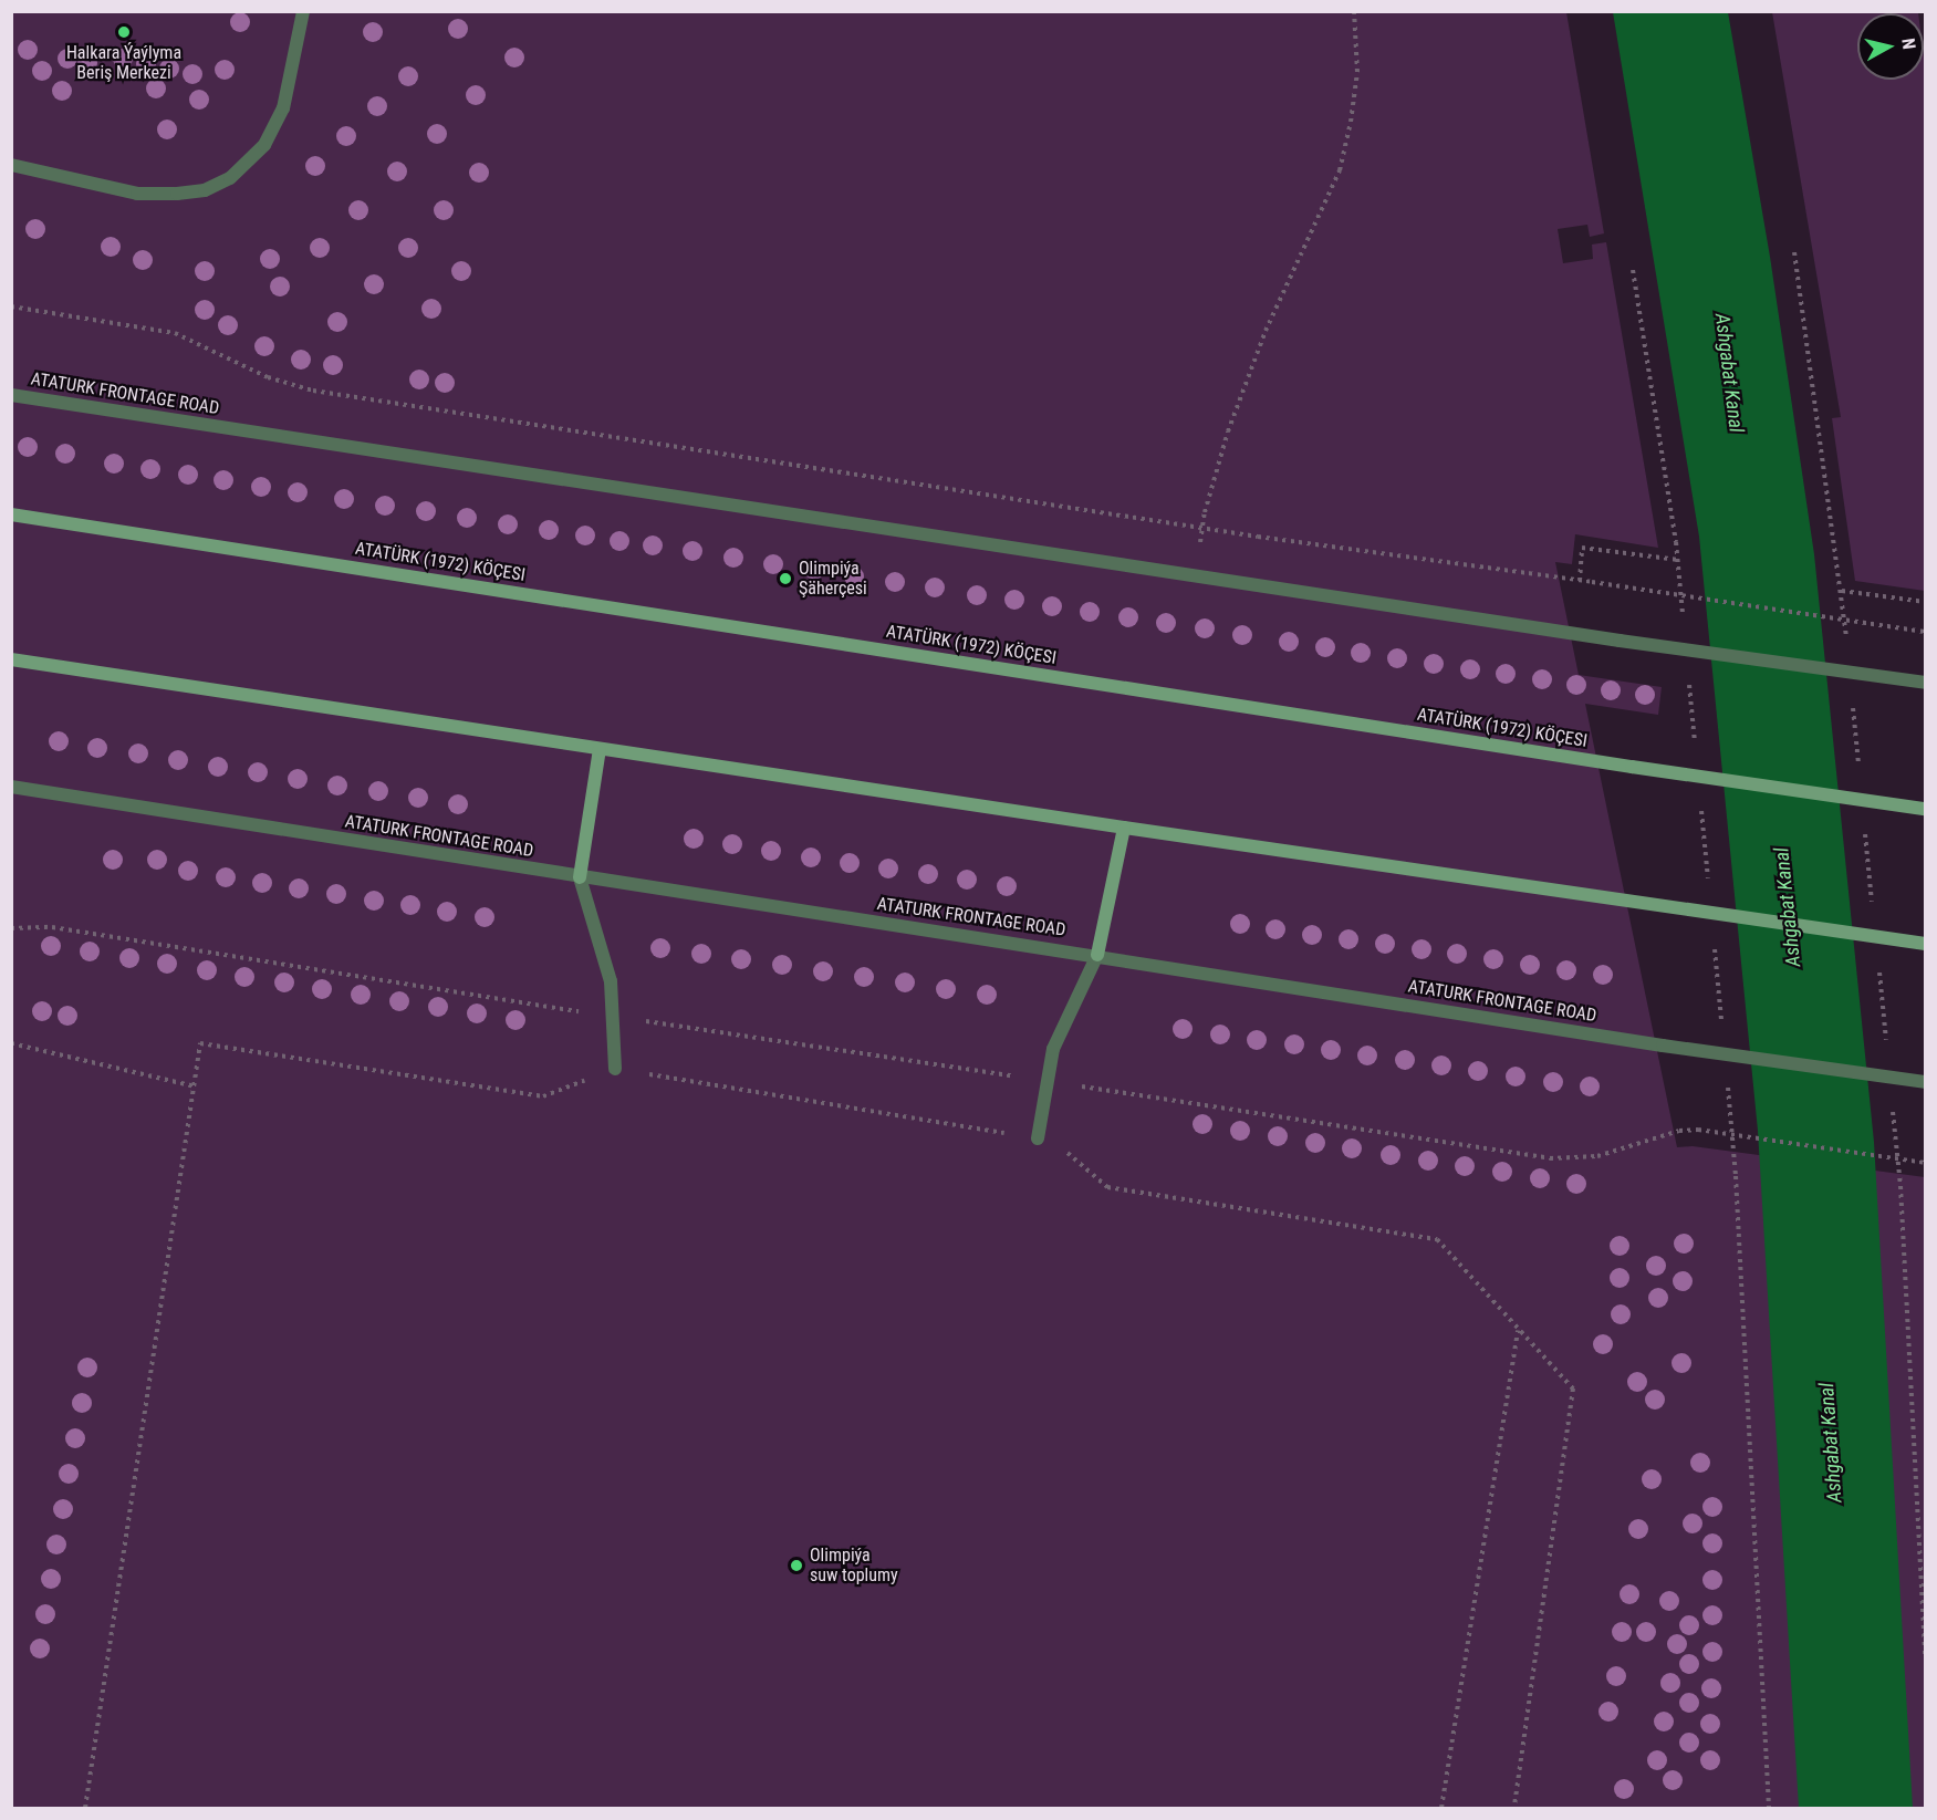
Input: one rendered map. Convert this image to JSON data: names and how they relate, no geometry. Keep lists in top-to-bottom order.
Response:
{
  "streets": {
    "main road": ["ATATÜRK (1972) KÖÇESI"],
    "street": ["ATATURK FRONTAGE ROAD"]
  },
  "water": ["Ashgabat Kanal"],
  "places": ["Halkara Ýaýlyma Beriş Merkezi", "Olimpiýa Şäherçesi", "Olimpiýa suw toplumy"],
  "north": "right"
}
